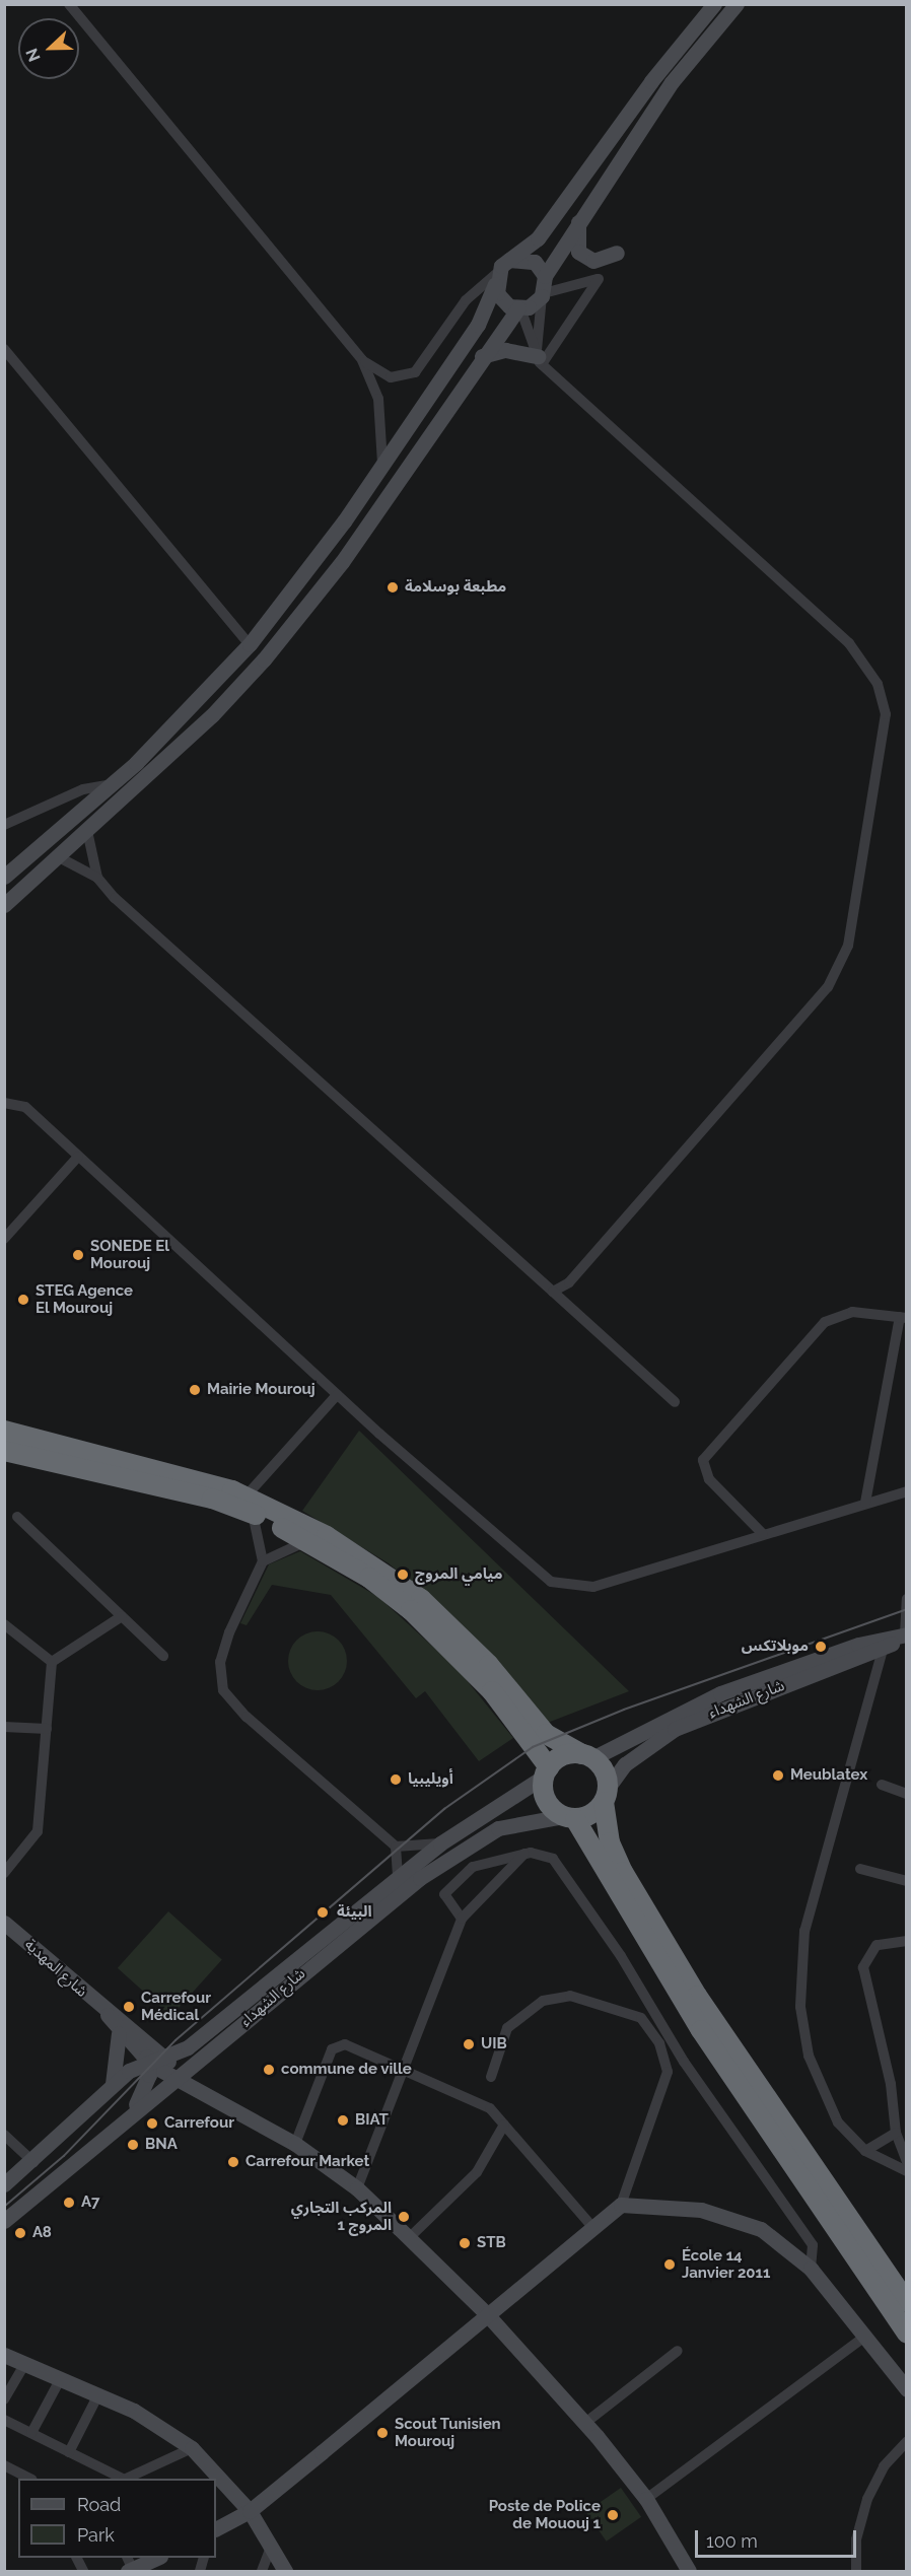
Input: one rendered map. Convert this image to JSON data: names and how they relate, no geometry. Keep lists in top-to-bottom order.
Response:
{
  "streets": {
    "main road": ["شارع الشهداء", "شارع المهدية"]
  },
  "places": [
    "مطبعة بوسلامة",
    "SONEDE El Mourouj",
    "STEG Agence El Mourouj",
    "Mairie Mourouj",
    "ميامي المروج",
    "موبلاتكس",
    "Meublatex",
    "أويليبيا",
    "البيئة",
    "Carrefour Médical",
    "UIB",
    "commune de ville",
    "BIAT",
    "Carrefour",
    "BNA",
    "Carrefour Market",
    "A7",
    "المركب التجاري المروج 1",
    "A8",
    "STB",
    "École 14 Janvier 2011",
    "Scout Tunisien Mourouj",
    "Poste de Police de Mououj 1"
  ],
  "legend": ["Road", "Park"],
  "scale_bar": "100 m",
  "north": "left"
}
